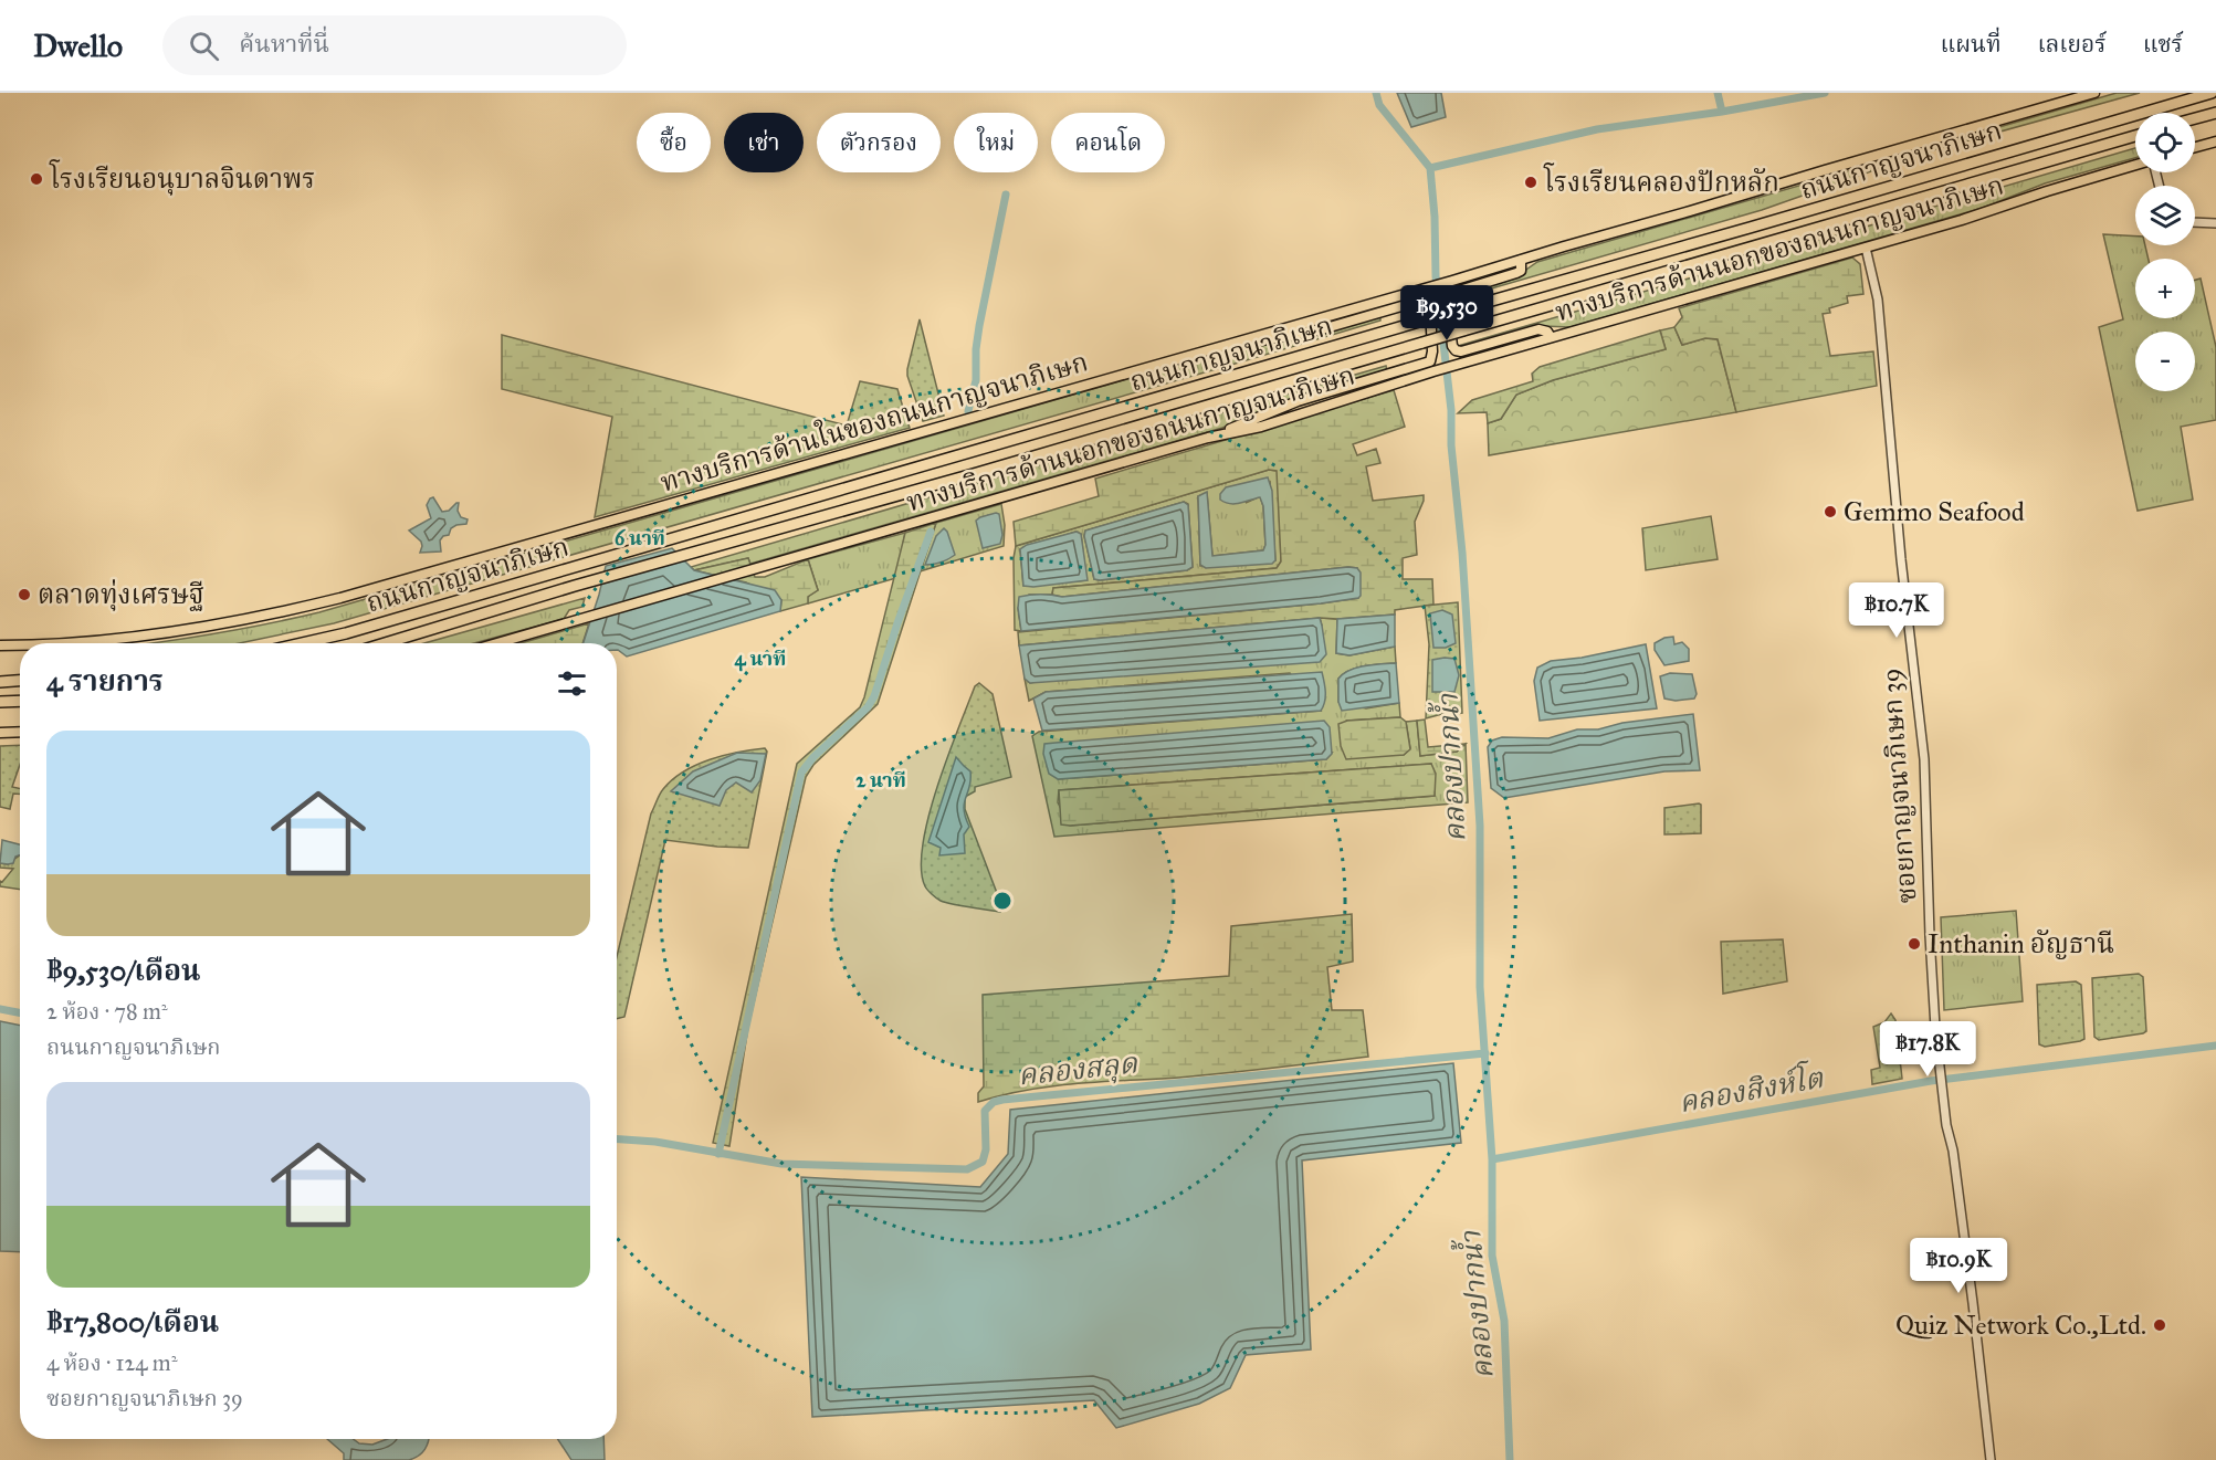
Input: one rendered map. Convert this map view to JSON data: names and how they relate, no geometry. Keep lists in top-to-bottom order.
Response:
{
  "streets": {
    "highway": ["ถนนกาญจนาภิเษก"],
    "main road": ["ทางบริการด้านนอกของถนนกาญจนาภิเษก", "ทางบริการด้านในของถนนกาญจนาภิเษก"],
    "street": ["ซอยกาญจนาภิเษก 39"]
  },
  "crossings": [
    ["ทางบริการด้านนอกของถนนกาญจนาภิเษก", "ซอยกาญจนาภิเษก 39"]
  ],
  "water": ["คลองปากน้ำ", "คลองสลุด", "คลองสิงห์โต"],
  "places": [
    "โรงเรียนอนุบาลจินดาพร",
    "โรงเรียนคลองปักหลัก",
    "Gemmo Seafood",
    "ตลาดทุ่งเศรษฐี",
    "Inthanin อัญธานี",
    "Quiz Network Co.,Ltd."
  ],
  "page": {
    "header": "Dwello",
    "search": "ค้นหาที่นี่",
    "nav": ["แผนที่", "เลเยอร์", "แชร์"],
    "map_buttons": ["+", "−"],
    "chip": [
      "ซื้อ",
      "เช่า",
      "ตัวกรอง",
      "ใหม่",
      "คอนโด"
    ],
    "price": [
      "฿9,530",
      "฿10.7K",
      "฿17.8K",
      "฿10.9K"
    ],
    "heading": "4 รายการ",
    "list": [
      {
        "name": "฿9,530/เดือน",
        "note": "2 ห้อง · 78 m² · ถนนกาญจนาภิเษก"
      },
      {
        "name": "฿17,800/เดือน",
        "note": "4 ห้อง · 124 m² · ซอยกาญจนาภิเษก 39"
      }
    ]
  },
  "rings": ["6 นาที", "4 นาที", "2 นาที"]
}
